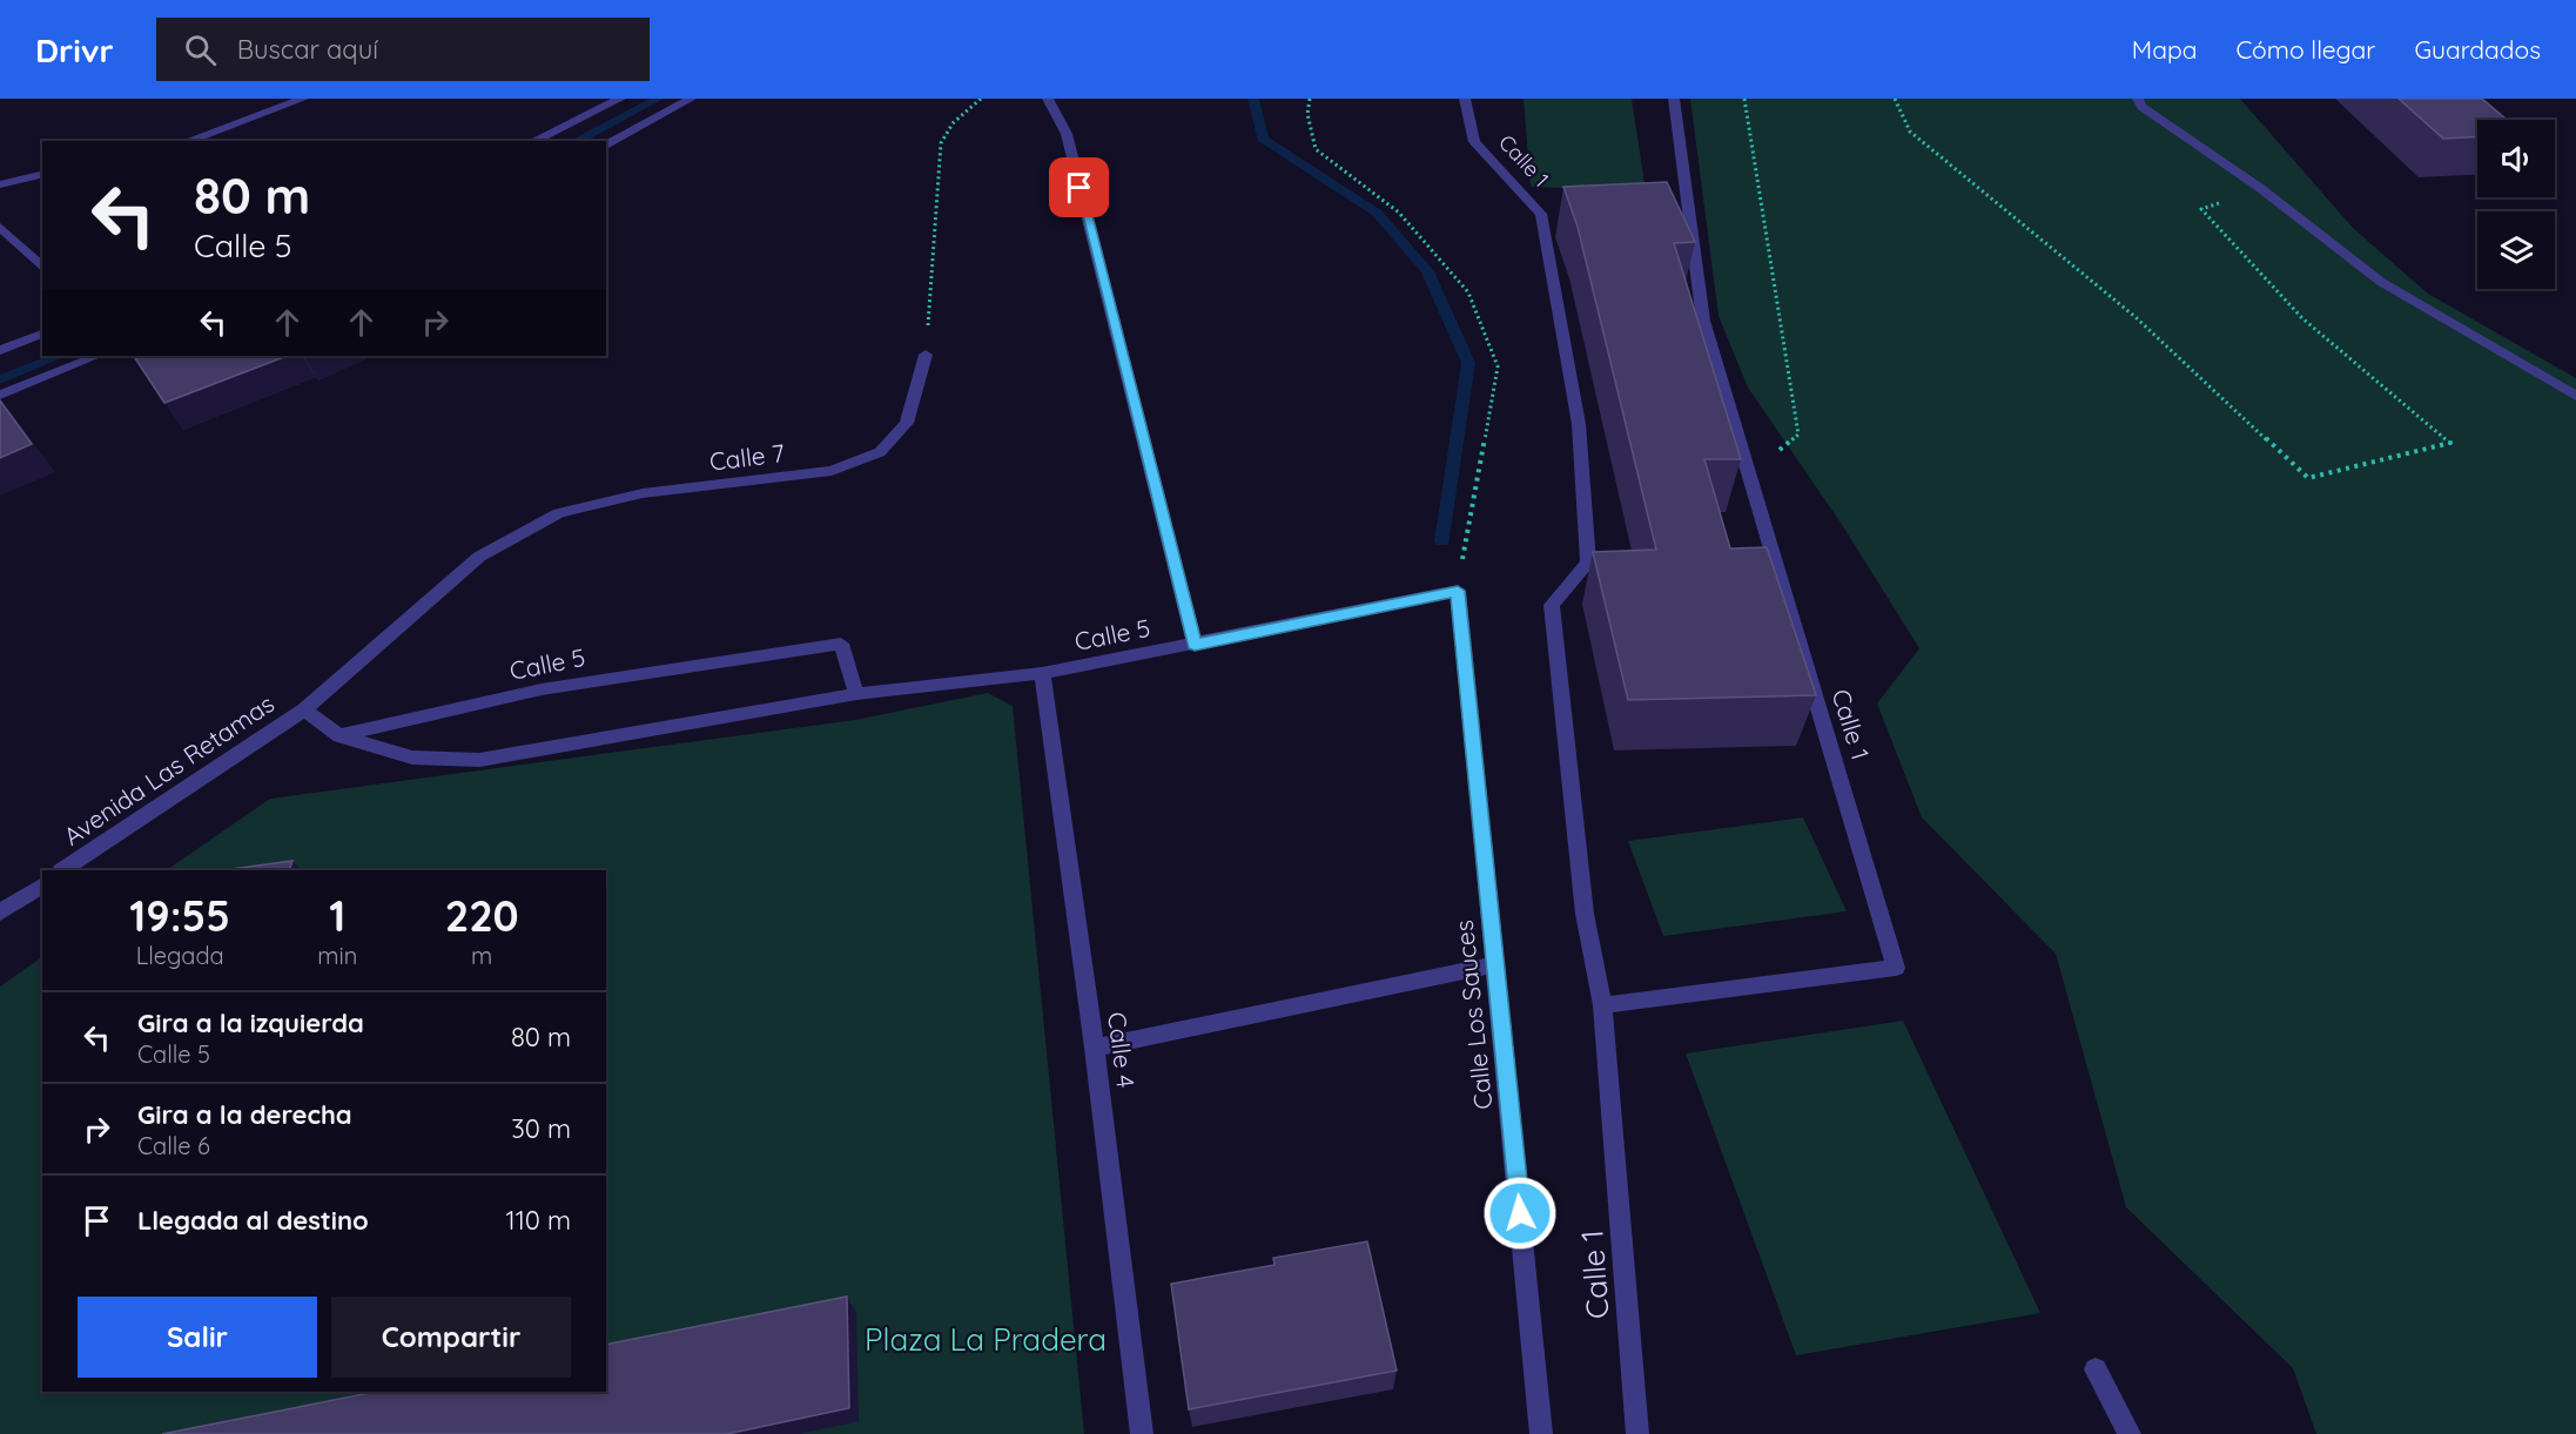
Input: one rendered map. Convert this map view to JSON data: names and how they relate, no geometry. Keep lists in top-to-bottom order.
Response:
{
  "streets": {
    "street": [
      "Calle 1",
      "Calle 7",
      "Calle 5",
      "Avenida Las Retamas",
      "Calle Los Sauces",
      "Calle 4"
    ]
  },
  "crossings": [
    ["Calle 7", "Calle 5"],
    ["Calle 7", "Avenida Las Retamas"],
    ["Calle 5", "Avenida Las Retamas"],
    ["Calle 5", "Calle Los Sauces"],
    ["Calle 5", "Calle 4"]
  ],
  "parks": ["Plaza La Pradera"],
  "page": {
    "header": "Drivr",
    "search": "Buscar aquí",
    "nav": ["Mapa", "Cómo llegar", "Guardados"],
    "turn": ["80 m", "Calle 5"],
    "eta": [
      "19:55",
      "Llegada",
      "1",
      "min",
      "220",
      "m"
    ],
    "list": [
      {
        "name": "Gira a la izquierda",
        "note": "Calle 5",
        "value": "80 m"
      },
      {
        "name": "Gira a la derecha",
        "note": "Calle 6",
        "value": "30 m"
      },
      {
        "name": "Llegada al destino",
        "value": "110 m"
      }
    ],
    "buttons": ["Salir", "Compartir"]
  }
}
